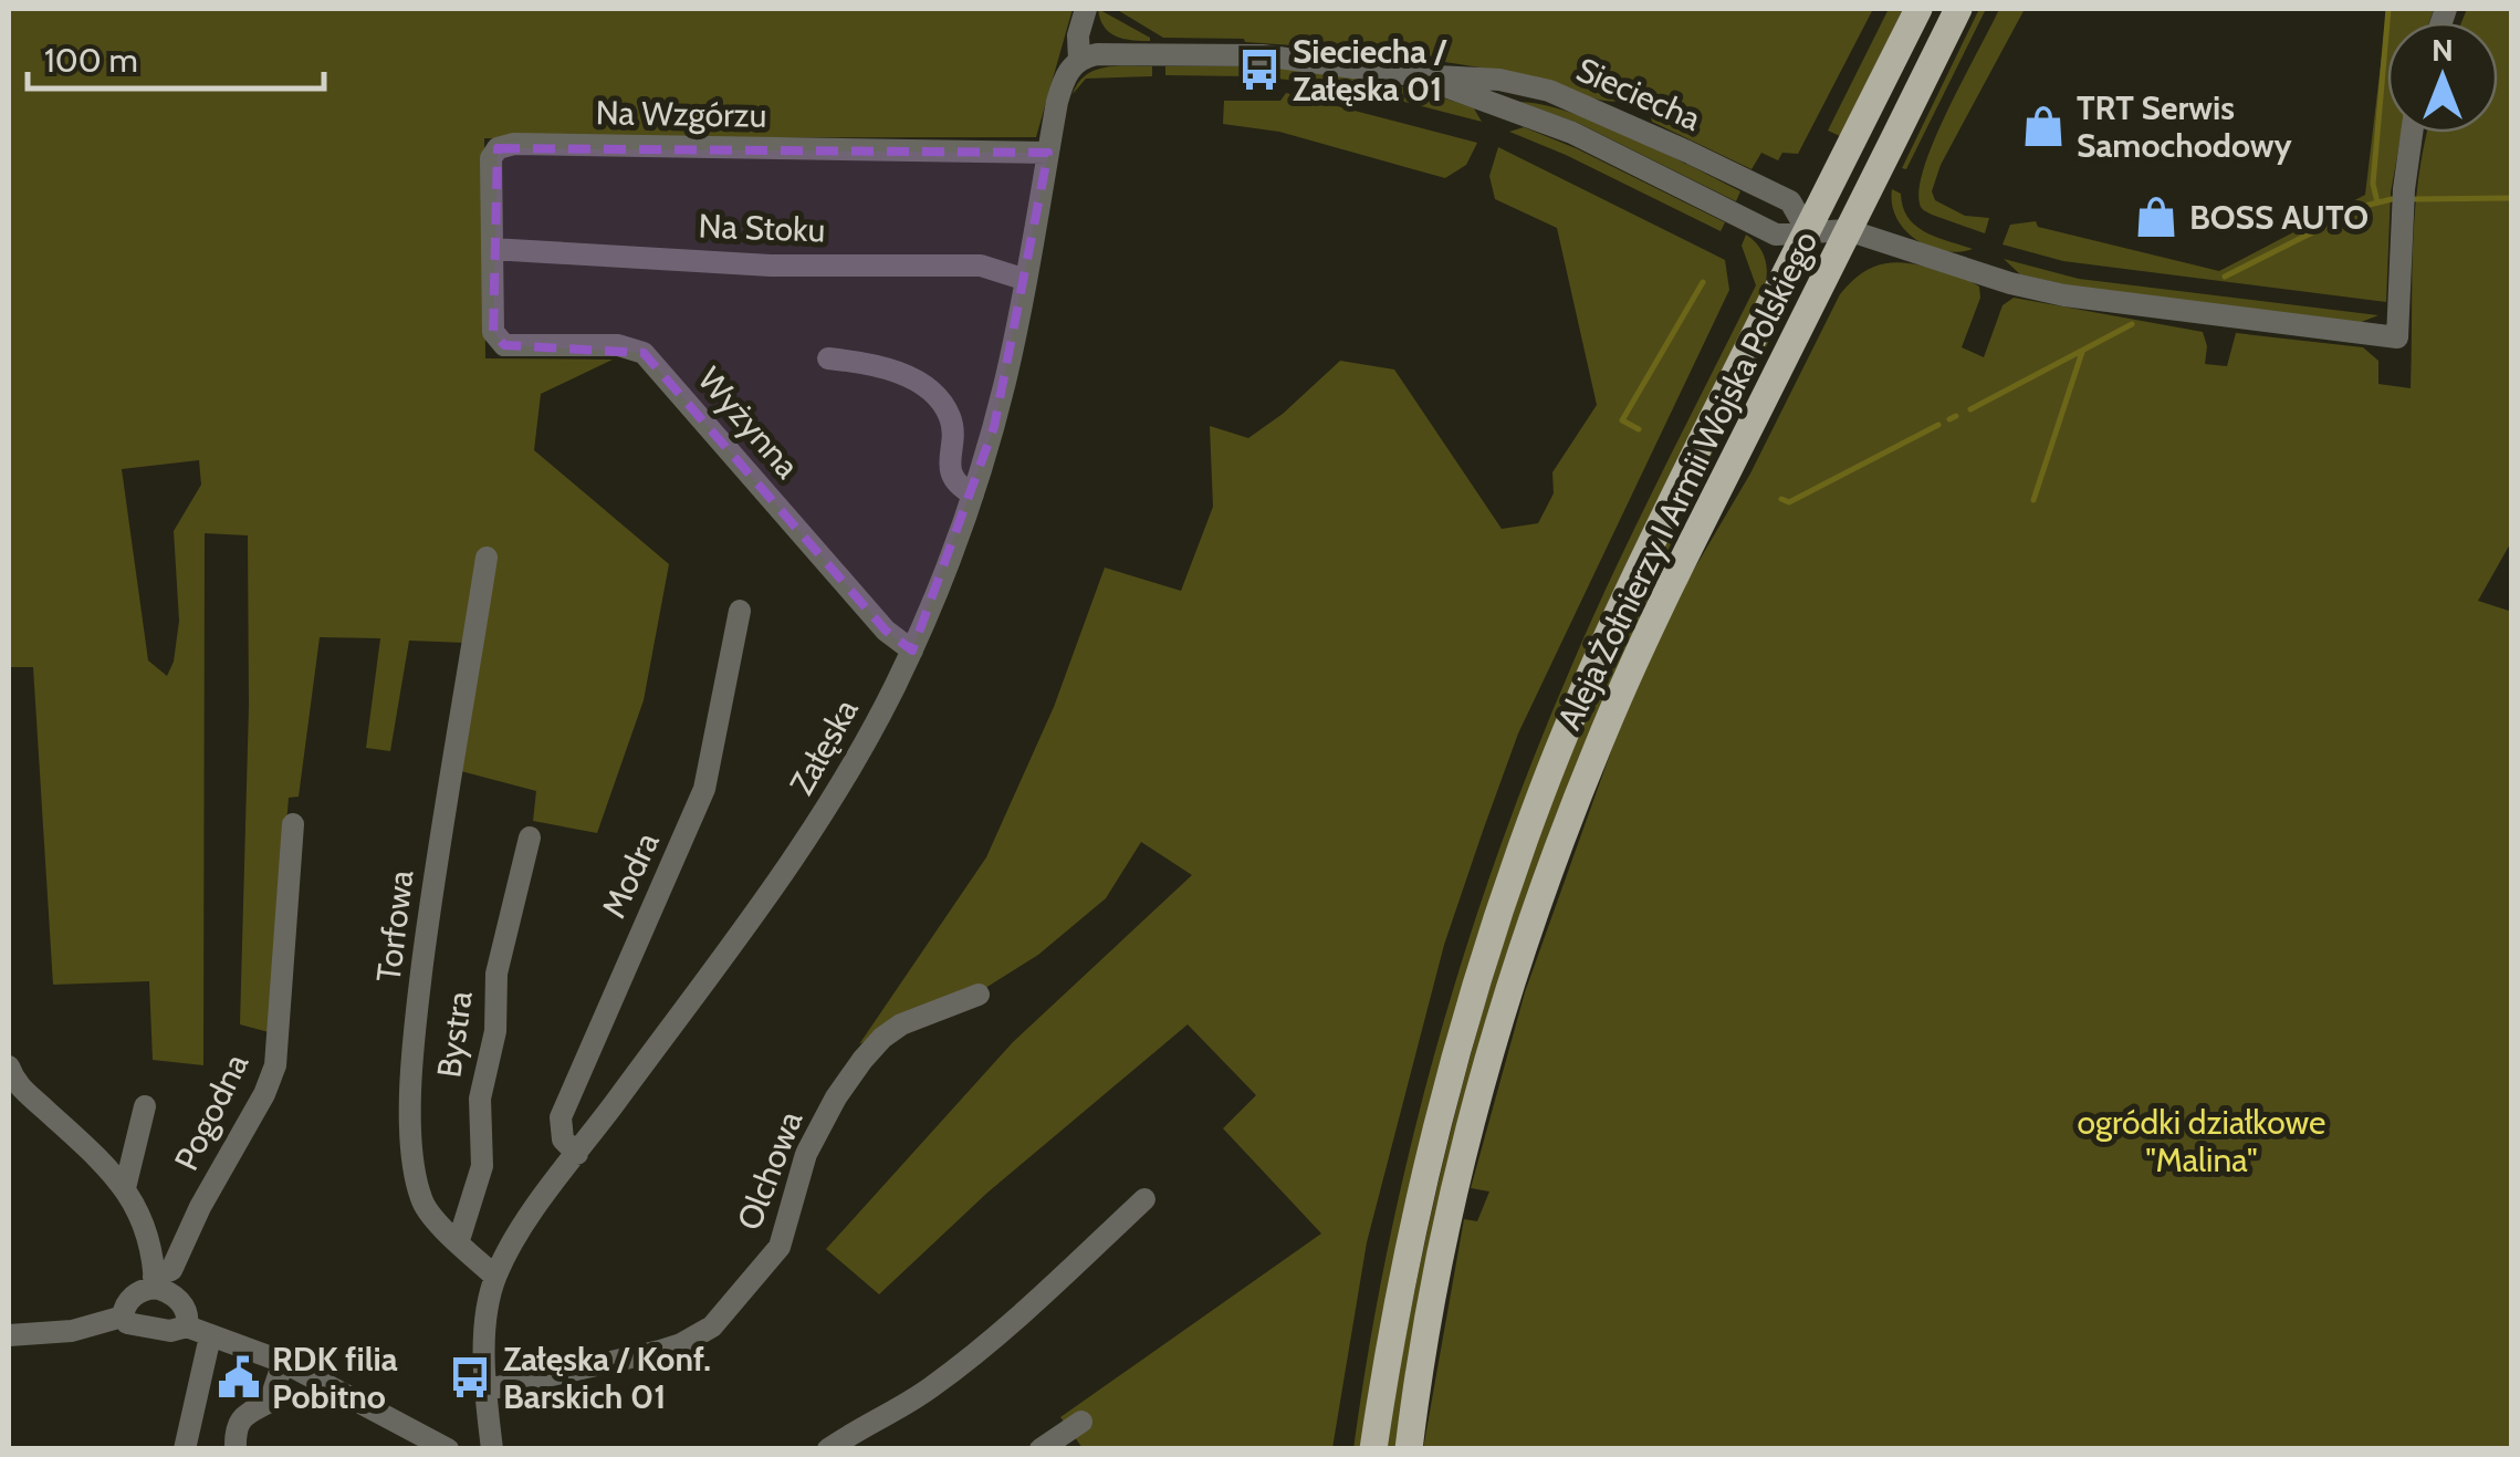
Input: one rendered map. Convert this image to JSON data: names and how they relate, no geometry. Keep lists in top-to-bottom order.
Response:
{
  "streets": {
    "main road": ["Aleja Żołnierzy I Armii Wojska Polskiego"],
    "street": [
      "Sieciecha",
      "Na Wzgórzu",
      "Na Stoku",
      "Wyżynna",
      "Załęska",
      "Modra",
      "Torfowa",
      "Bystra",
      "Pogodna",
      "Olchowa"
    ]
  },
  "crossings": [
    ["Sieciecha", "Aleja Żołnierzy I Armii Wojska Polskiego"],
    ["Sieciecha", "Załęska"],
    ["Na Wzgórzu", "Na Stoku"],
    ["Na Wzgórzu", "Wyżynna"],
    ["Na Wzgórzu", "Załęska"],
    ["Na Stoku", "Załęska"],
    ["Wyżynna", "Załęska"],
    ["Załęska", "Modra"],
    ["Załęska", "Torfowa"],
    ["Załęska", "Olchowa"],
    ["Torfowa", "Bystra"]
  ],
  "parks": ["ogródki działkowe \"Malina\""],
  "places": {
    "bus stop": ["Sieciecha / Załęska 01", "Załęska / Konf. Barskich 01"],
    "shop": ["TRT Serwis Samochodowy", "BOSS AUTO"],
    "public building": ["RDK filia Pobitno"]
  },
  "scale_bar": "100 m",
  "north": "top"
}
